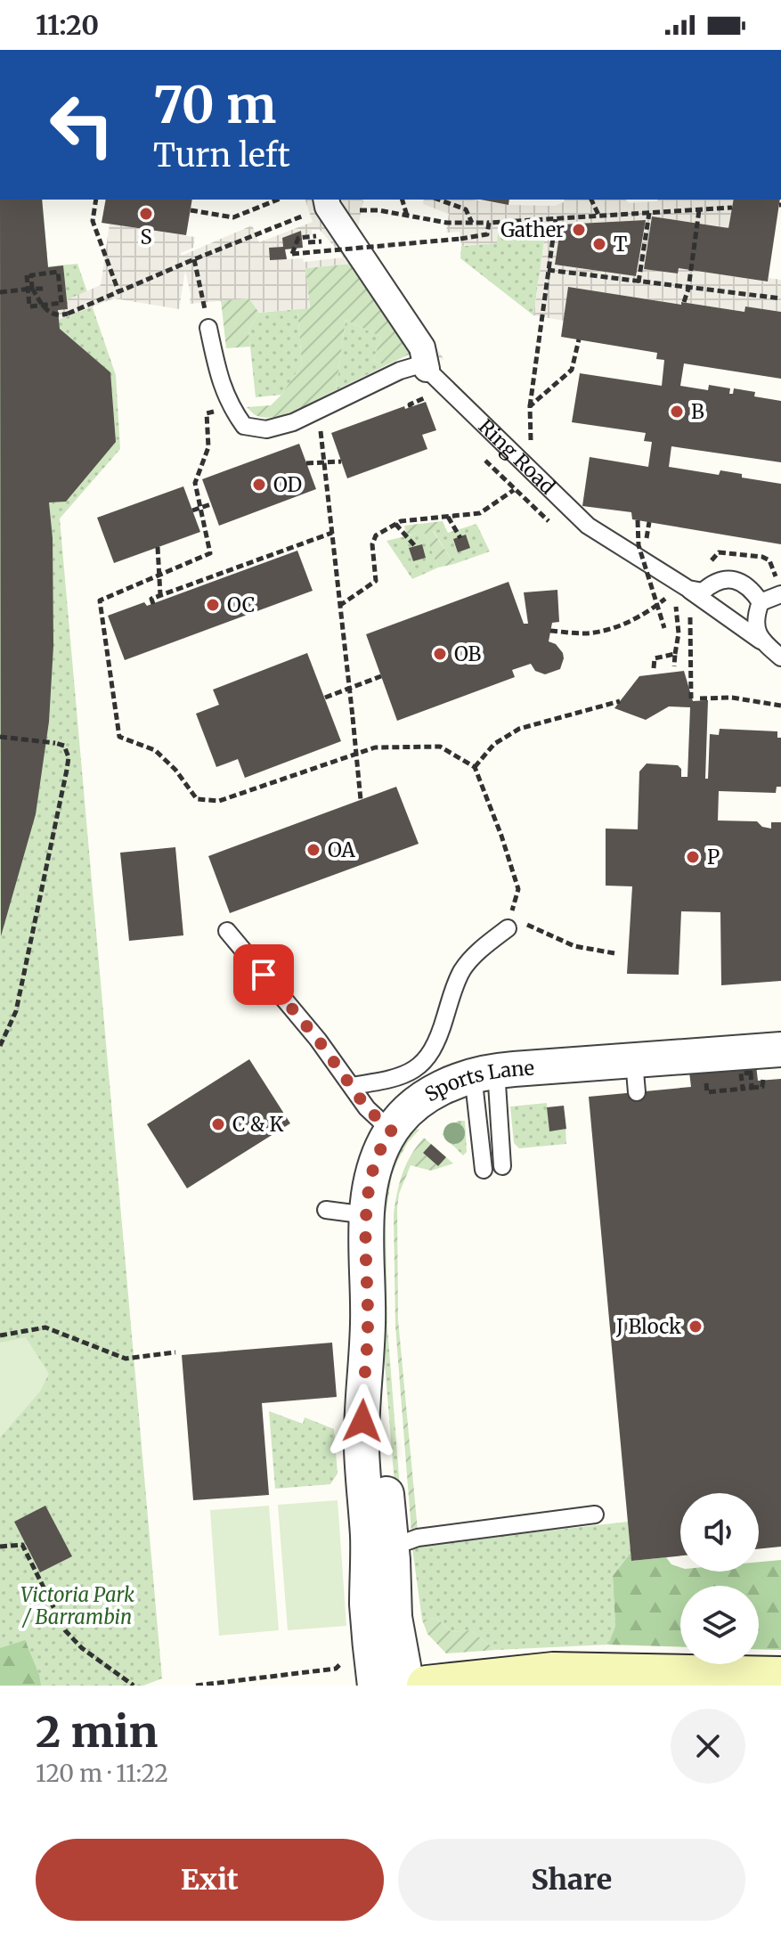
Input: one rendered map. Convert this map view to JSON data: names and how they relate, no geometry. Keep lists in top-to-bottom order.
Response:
{
  "streets": {
    "street": ["Ring Road", "Sports Lane"]
  },
  "parks": ["Victoria Park / Barrambin"],
  "places": [
    "S",
    "Gather",
    "T",
    "B",
    "OD",
    "OC",
    "OB",
    "OA",
    "P",
    "C & K",
    "J Block"
  ],
  "page": {
    "status": "11:20",
    "turn": ["70 m", "Turn left"],
    "heading": ["2 min", "120 m · 11:22"],
    "buttons": ["Exit", "Share"]
  }
}
